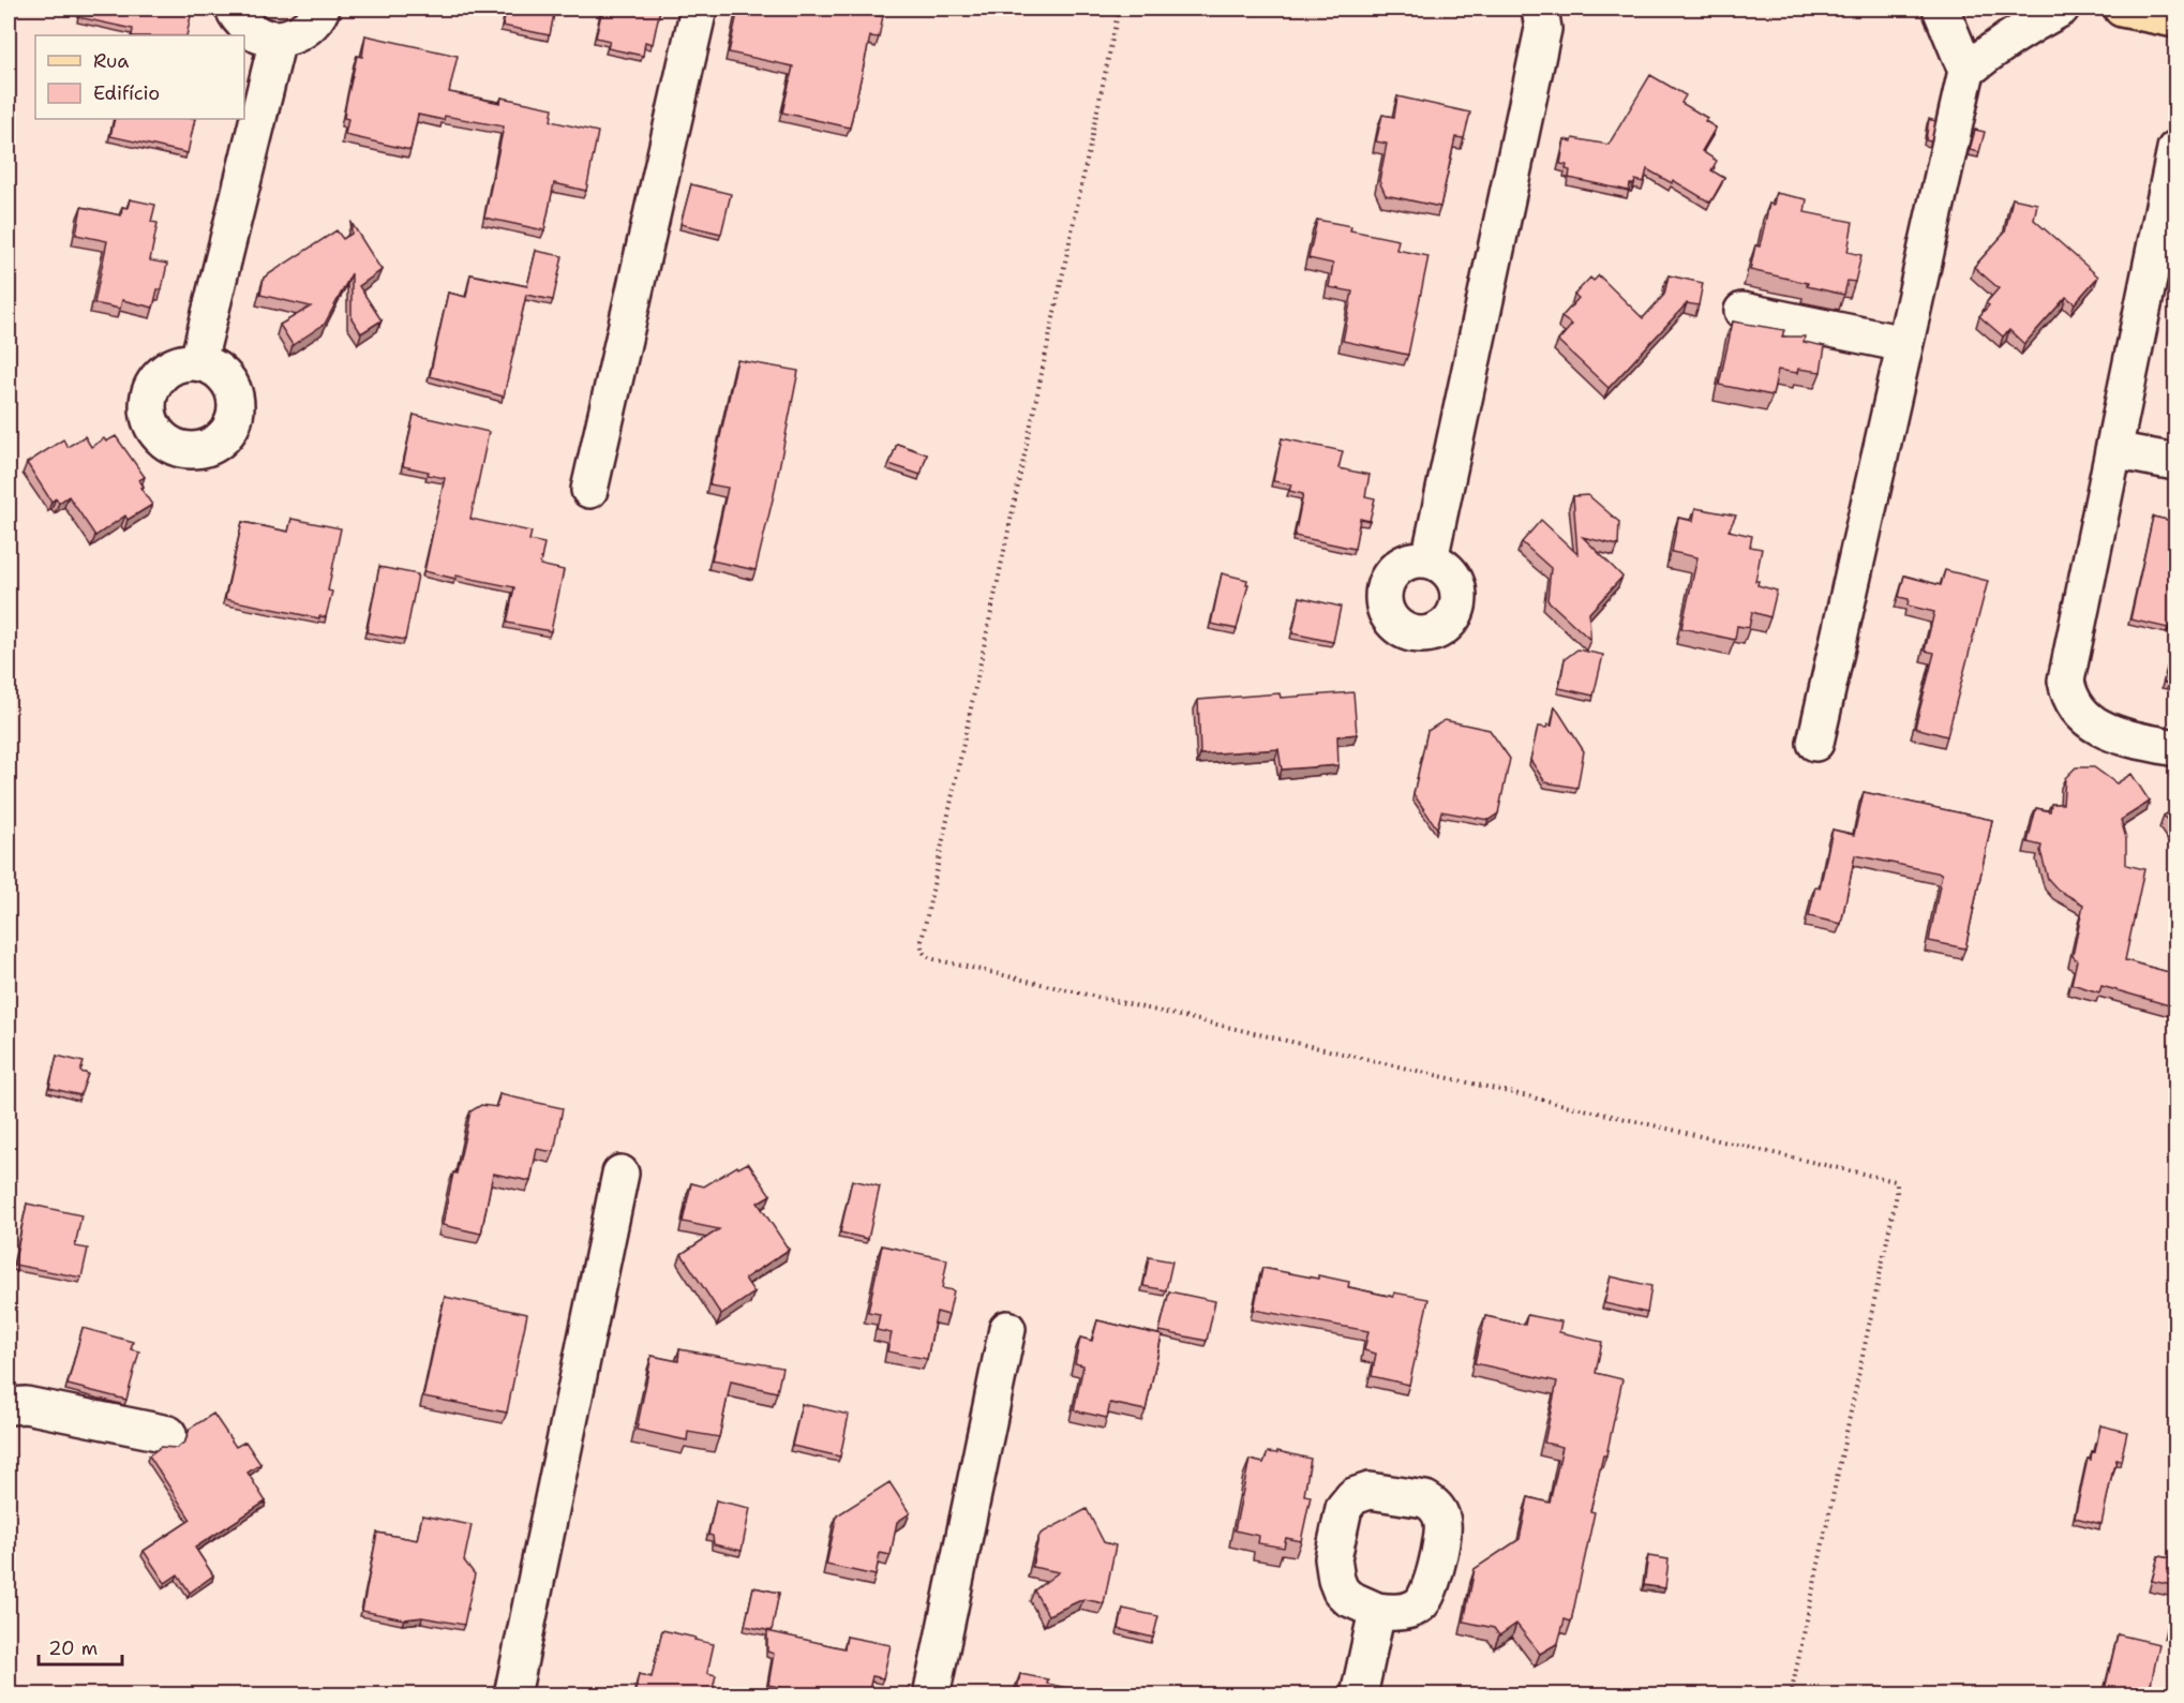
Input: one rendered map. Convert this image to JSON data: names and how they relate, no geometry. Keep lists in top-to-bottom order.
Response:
{
  "legend": ["Rua", "Edifício"],
  "scale_bar": "20 m"
}
